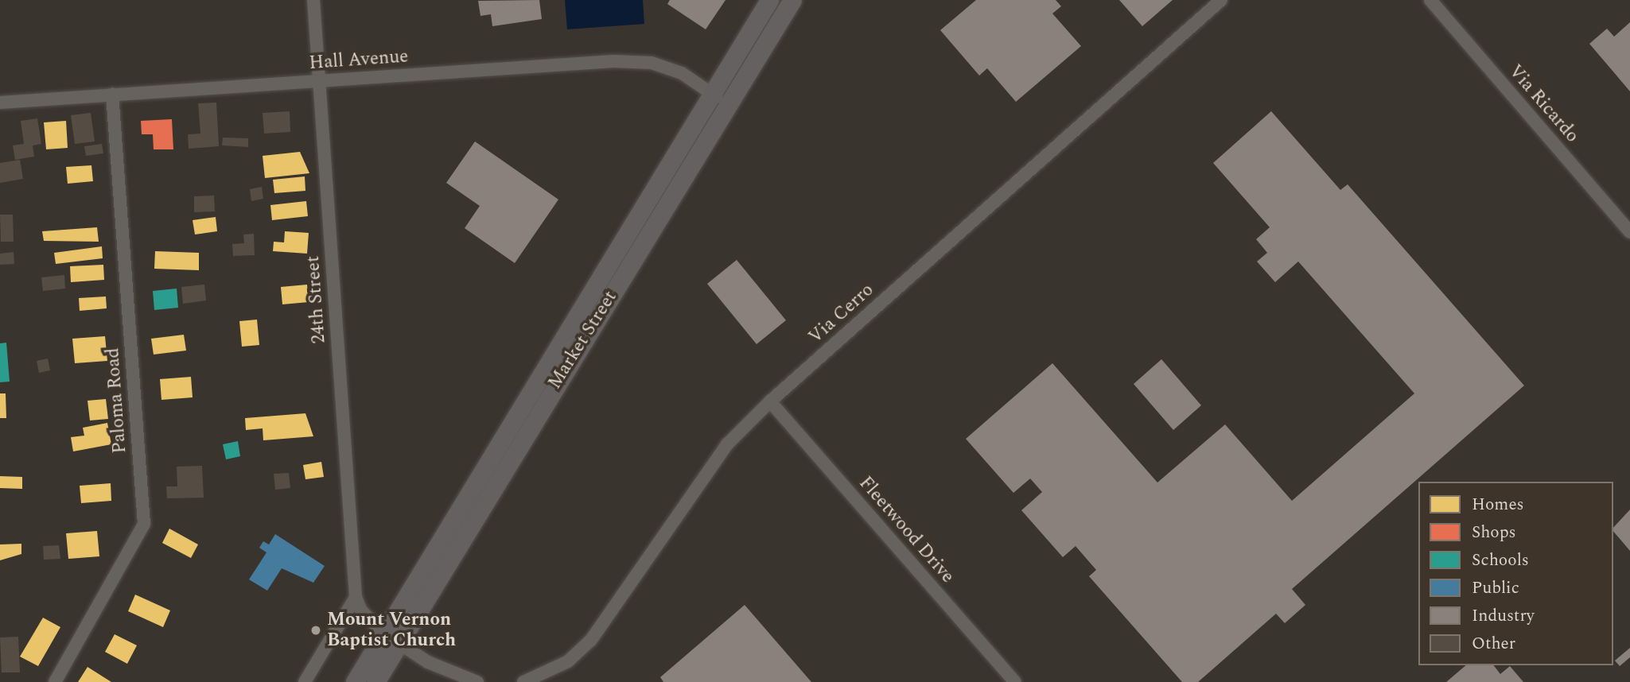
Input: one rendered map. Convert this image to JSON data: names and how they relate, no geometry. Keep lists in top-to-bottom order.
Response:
{
  "streets": {
    "main road": ["Market Street"],
    "street": [
      "Hall Avenue",
      "Via Ricardo",
      "24th Street",
      "Via Cerro",
      "Paloma Road",
      "Fleetwood Drive"
    ]
  },
  "crossings": [
    ["Hall Avenue", "24th Street"],
    ["Hall Avenue", "Market Street"],
    ["Hall Avenue", "Paloma Road"],
    ["24th Street", "Market Street"],
    ["Via Cerro", "Fleetwood Drive"]
  ],
  "places": ["Mount Vernon Baptist Church"],
  "legend": [
    "Homes",
    "Shops",
    "Schools",
    "Public",
    "Industry",
    "Other"
  ]
}
